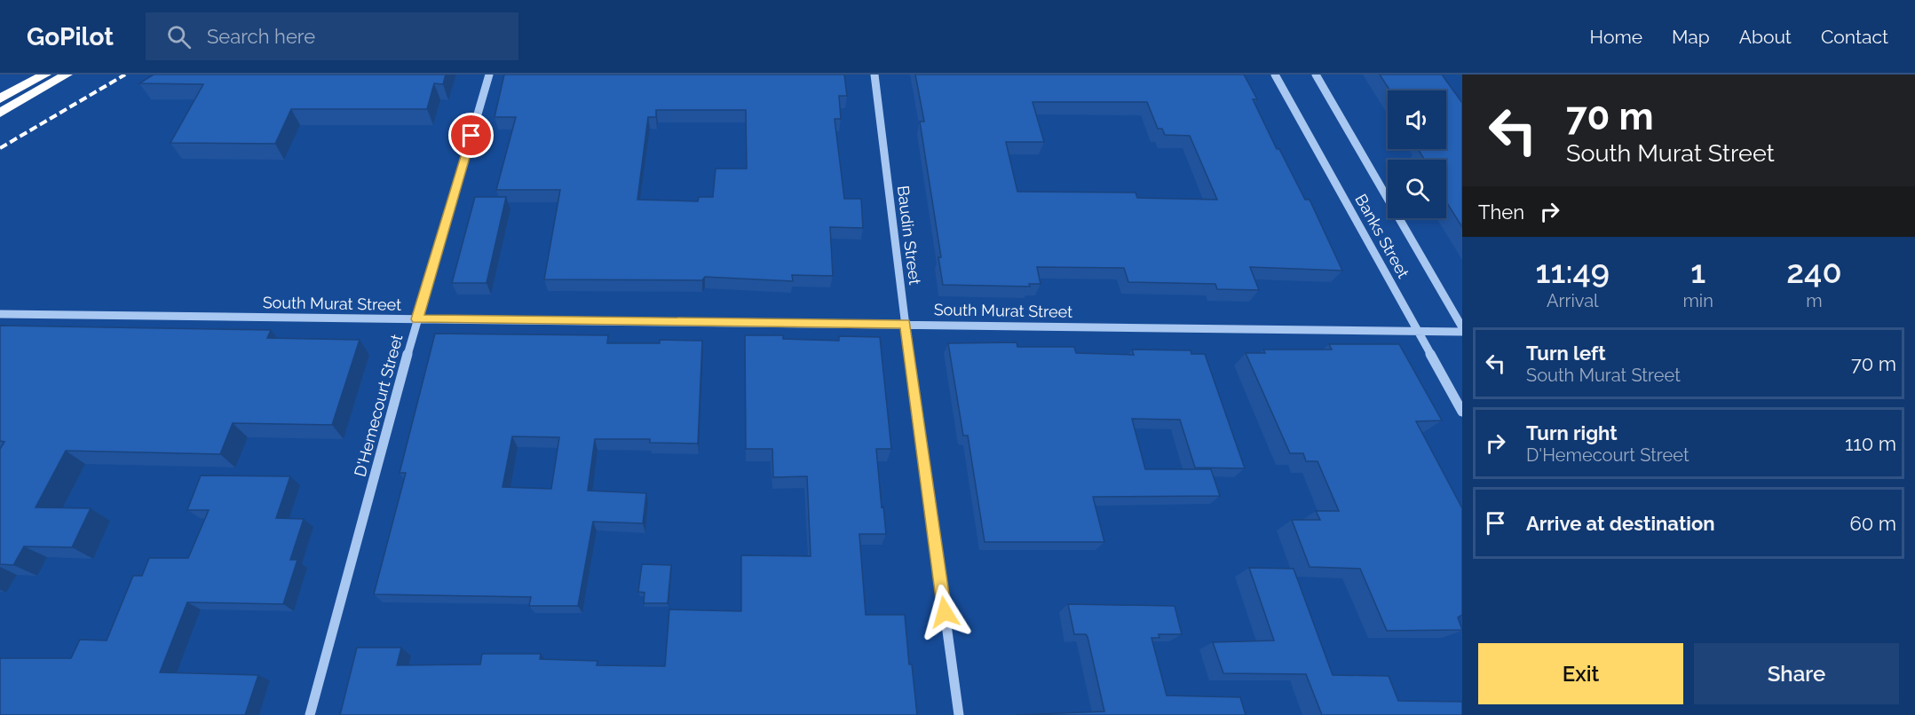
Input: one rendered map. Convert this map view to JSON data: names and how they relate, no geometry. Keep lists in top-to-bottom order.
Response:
{
  "streets": {
    "street": [
      "Baudin Street",
      "Banks Street",
      "South Murat Street",
      "D'Hemecourt Street"
    ]
  },
  "crossings": [
    ["Baudin Street", "South Murat Street"],
    ["Banks Street", "South Murat Street"],
    ["South Murat Street", "D'Hemecourt Street"]
  ],
  "page": {
    "header": "GoPilot",
    "search": "Search here",
    "nav": [
      "Home",
      "Map",
      "About",
      "Contact"
    ],
    "turn": ["70 m", "South Murat Street"],
    "then": "Then",
    "eta": [
      "11:49",
      "Arrival",
      "1",
      "min",
      "240",
      "m"
    ],
    "list": [
      {
        "name": "Turn left",
        "note": "South Murat Street",
        "value": "70 m"
      },
      {
        "name": "Turn right",
        "note": "D'Hemecourt Street",
        "value": "110 m"
      },
      {
        "name": "Arrive at destination",
        "value": "60 m"
      }
    ],
    "buttons": ["Exit", "Share"]
  }
}
